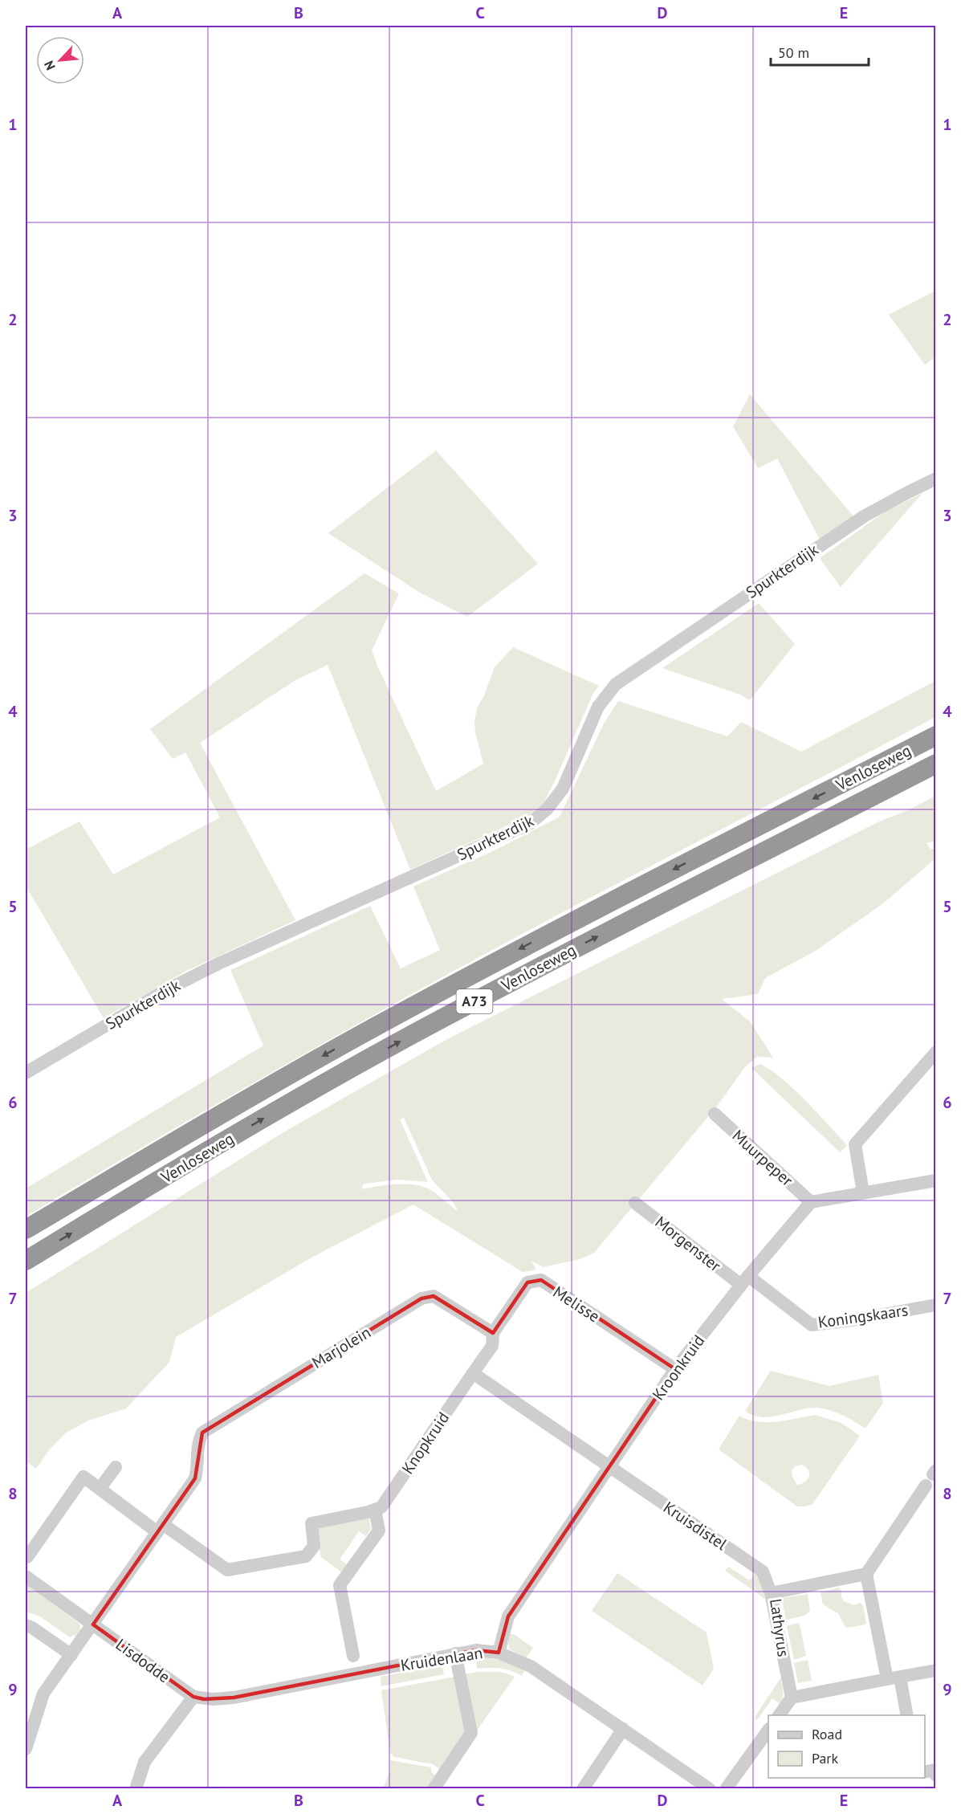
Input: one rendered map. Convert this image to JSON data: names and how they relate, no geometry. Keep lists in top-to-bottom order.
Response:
{
  "streets": {
    "highway": ["Venloseweg", "A73"],
    "street": [
      "Spurkterdijk",
      "Muurpeper",
      "Morgenster",
      "Melisse",
      "Koningskaars",
      "Marjolein",
      "Kroonkruid",
      "Knopkruid",
      "Kruisdistel",
      "Lathyrus",
      "Kruidenlaan",
      "Lisdodde"
    ]
  },
  "crossings": [
    ["Muurpeper", "Kroonkruid"],
    ["Morgenster", "Koningskaars"],
    ["Morgenster", "Kroonkruid"],
    ["Melisse", "Marjolein"],
    ["Melisse", "Kroonkruid"],
    ["Koningskaars", "Kroonkruid"],
    ["Marjolein", "Lisdodde"],
    ["Kroonkruid", "Kruisdistel"],
    ["Kroonkruid", "Kruidenlaan"],
    ["Kruisdistel", "Lathyrus"],
    ["Kruidenlaan", "Lisdodde"]
  ],
  "legend": ["Road", "Park"],
  "scale_bar": "50 m",
  "north": "bottom left",
  "grid": {
    "columns": [
      "A",
      "B",
      "C",
      "D",
      "E"
    ],
    "rows": [
      "1",
      "2",
      "3",
      "4",
      "5",
      "6",
      "7",
      "8",
      "9"
    ]
  }
}
